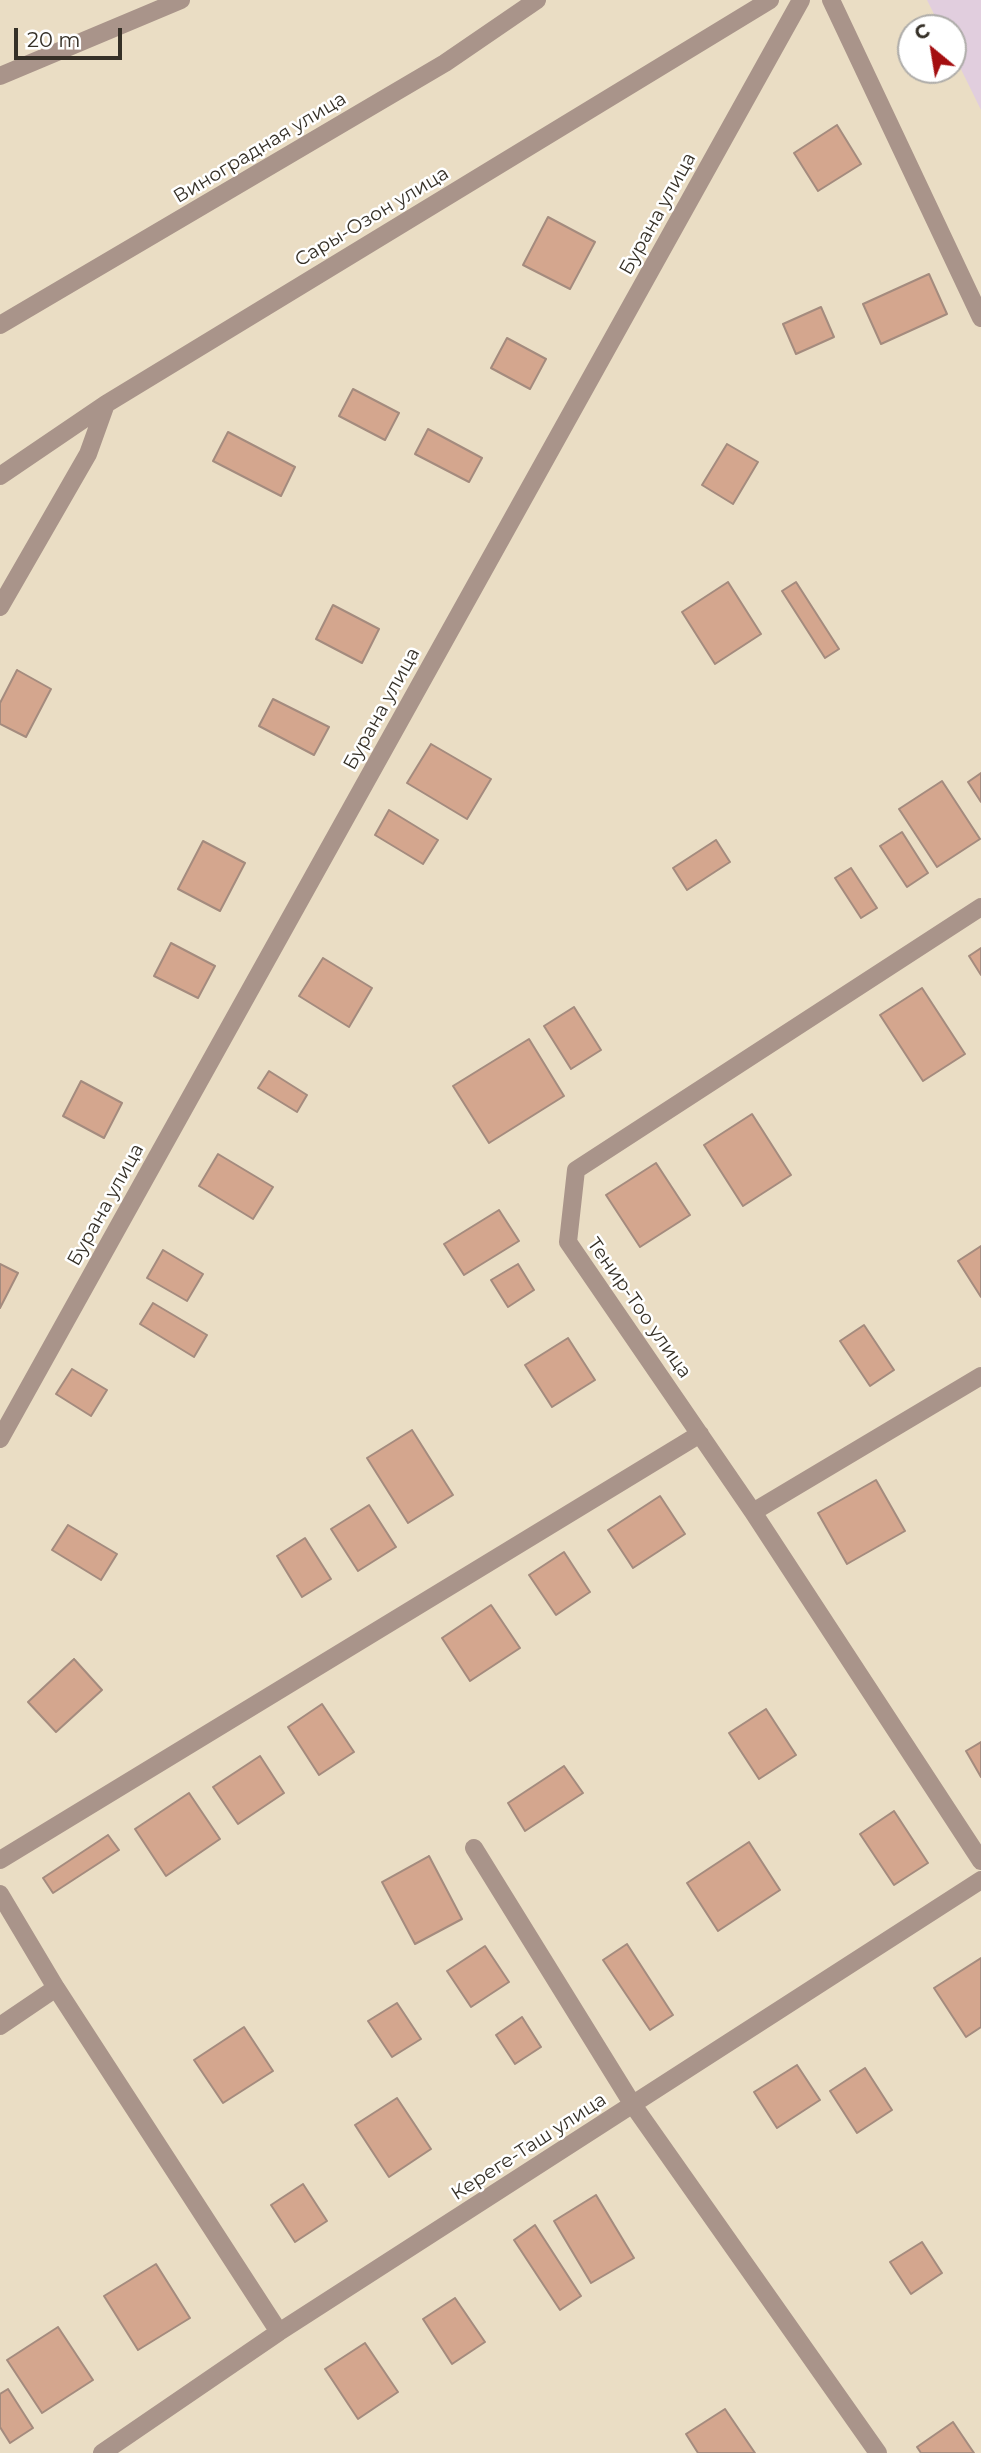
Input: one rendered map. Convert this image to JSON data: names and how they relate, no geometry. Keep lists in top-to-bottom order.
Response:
{
  "streets": {
    "street": [
      "Виноградная улица",
      "Бурана улица",
      "Сары-Озон улица",
      "Тенир-Тоо улица",
      "Кереге-Таш улица"
    ]
  },
  "scale_bar": "20 m",
  "north": "top left"
}
